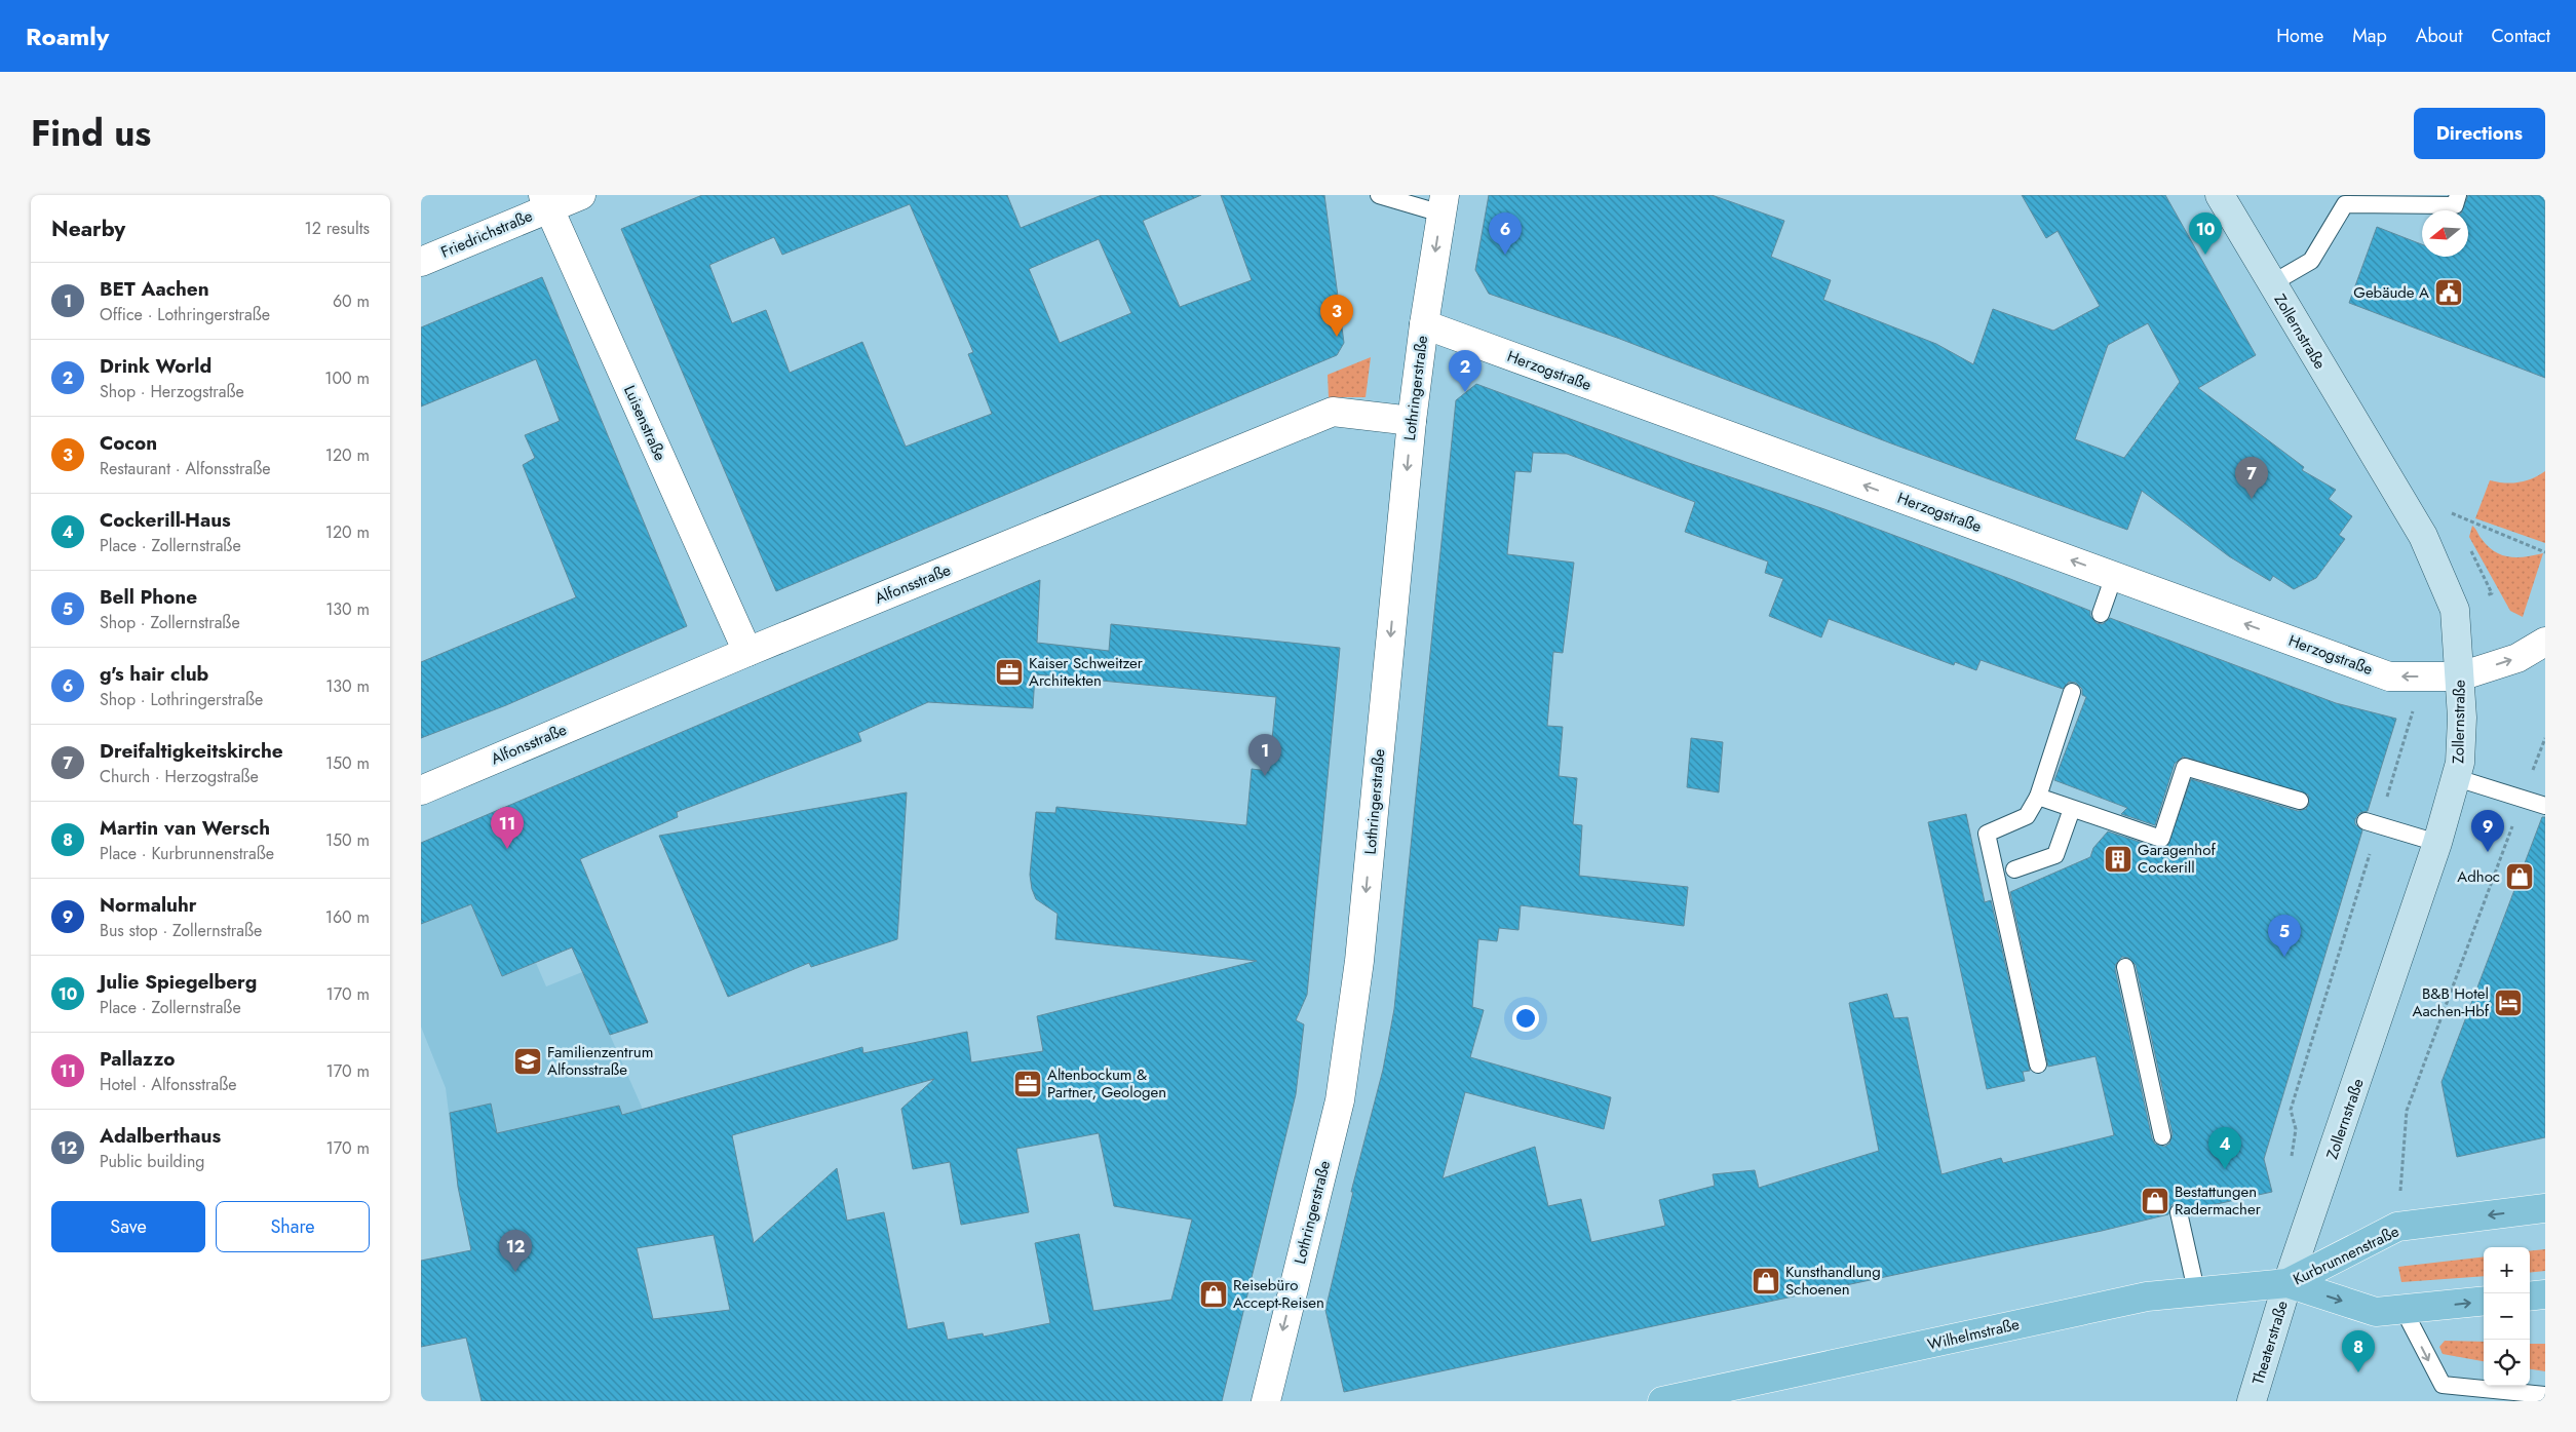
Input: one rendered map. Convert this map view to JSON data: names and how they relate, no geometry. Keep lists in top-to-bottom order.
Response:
{
  "streets": {
    "main road": ["Kurbrunnenstraße", "Wilhelmstraße"],
    "street": [
      "Friedrichstraße",
      "Zollernstraße",
      "Herzogstraße",
      "Lothringerstraße",
      "Luisenstraße",
      "Alfonsstraße",
      "Theaterstraße"
    ]
  },
  "crossings": [
    ["Friedrichstraße", "Luisenstraße"],
    ["Zollernstraße", "Herzogstraße"],
    ["Zollernstraße", "Kurbrunnenstraße"],
    ["Zollernstraße", "Wilhelmstraße"],
    ["Zollernstraße", "Theaterstraße"],
    ["Herzogstraße", "Lothringerstraße"],
    ["Lothringerstraße", "Alfonsstraße"],
    ["Luisenstraße", "Alfonsstraße"],
    ["Kurbrunnenstraße", "Wilhelmstraße"],
    ["Kurbrunnenstraße", "Theaterstraße"],
    ["Wilhelmstraße", "Theaterstraße"]
  ],
  "one_way": ["Herzogstraße", "Lothringerstraße"],
  "places": {
    "public building": ["Gebäude A"],
    "office": ["Kaiser Schweitzer Architekten", "Altenbockum & Partner, Geologen"],
    "building": ["Garagenhof Cockerill"],
    "shop": [
      "Adhoc",
      "Bestattungen Radermacher",
      "Kunsthandlung Schoenen",
      "Reisebüro Accept-Reisen"
    ],
    "hotel": ["B&B Hotel Aachen-Hbf"],
    "school or university": ["Familienzentrum Alfonsstraße"]
  },
  "north": "left",
  "page": {
    "header": "Roamly",
    "nav": [
      "Home",
      "Map",
      "About",
      "Contact"
    ],
    "title": "Find us",
    "buttons": [
      "Directions",
      ["Save", "Share"]
    ],
    "heading": ["Nearby", "12 results"],
    "pins": [
      "6",
      "10",
      "3",
      "2",
      "7",
      "1",
      "11",
      "9",
      "5",
      "4",
      "12",
      "8"
    ],
    "list": [
      {
        "mark": "1",
        "name": "BET Aachen",
        "note": "Office · Lothringerstraße",
        "value": "60 m"
      },
      {
        "mark": "2",
        "name": "Drink World",
        "note": "Shop · Herzogstraße",
        "value": "100 m"
      },
      {
        "mark": "3",
        "name": "Cocon",
        "note": "Restaurant · Alfonsstraße",
        "value": "120 m"
      },
      {
        "mark": "4",
        "name": "Cockerill-Haus",
        "note": "Place · Zollernstraße",
        "value": "120 m"
      },
      {
        "mark": "5",
        "name": "Bell Phone",
        "note": "Shop · Zollernstraße",
        "value": "130 m"
      },
      {
        "mark": "6",
        "name": "g's hair club",
        "note": "Shop · Lothringerstraße",
        "value": "130 m"
      },
      {
        "mark": "7",
        "name": "Dreifaltigkeitskirche",
        "note": "Church · Herzogstraße",
        "value": "150 m"
      },
      {
        "mark": "8",
        "name": "Martin van Wersch",
        "note": "Place · Kurbrunnenstraße",
        "value": "150 m"
      },
      {
        "mark": "9",
        "name": "Normaluhr",
        "note": "Bus stop · Zollernstraße",
        "value": "160 m"
      },
      {
        "mark": "10",
        "name": "Julie Spiegelberg",
        "note": "Place · Zollernstraße",
        "value": "170 m"
      },
      {
        "mark": "11",
        "name": "Pallazzo",
        "note": "Hotel · Alfonsstraße",
        "value": "170 m"
      },
      {
        "mark": "12",
        "name": "Adalberthaus",
        "note": "Public building",
        "value": "170 m"
      }
    ],
    "map_buttons": ["+", "−"]
  }
}
